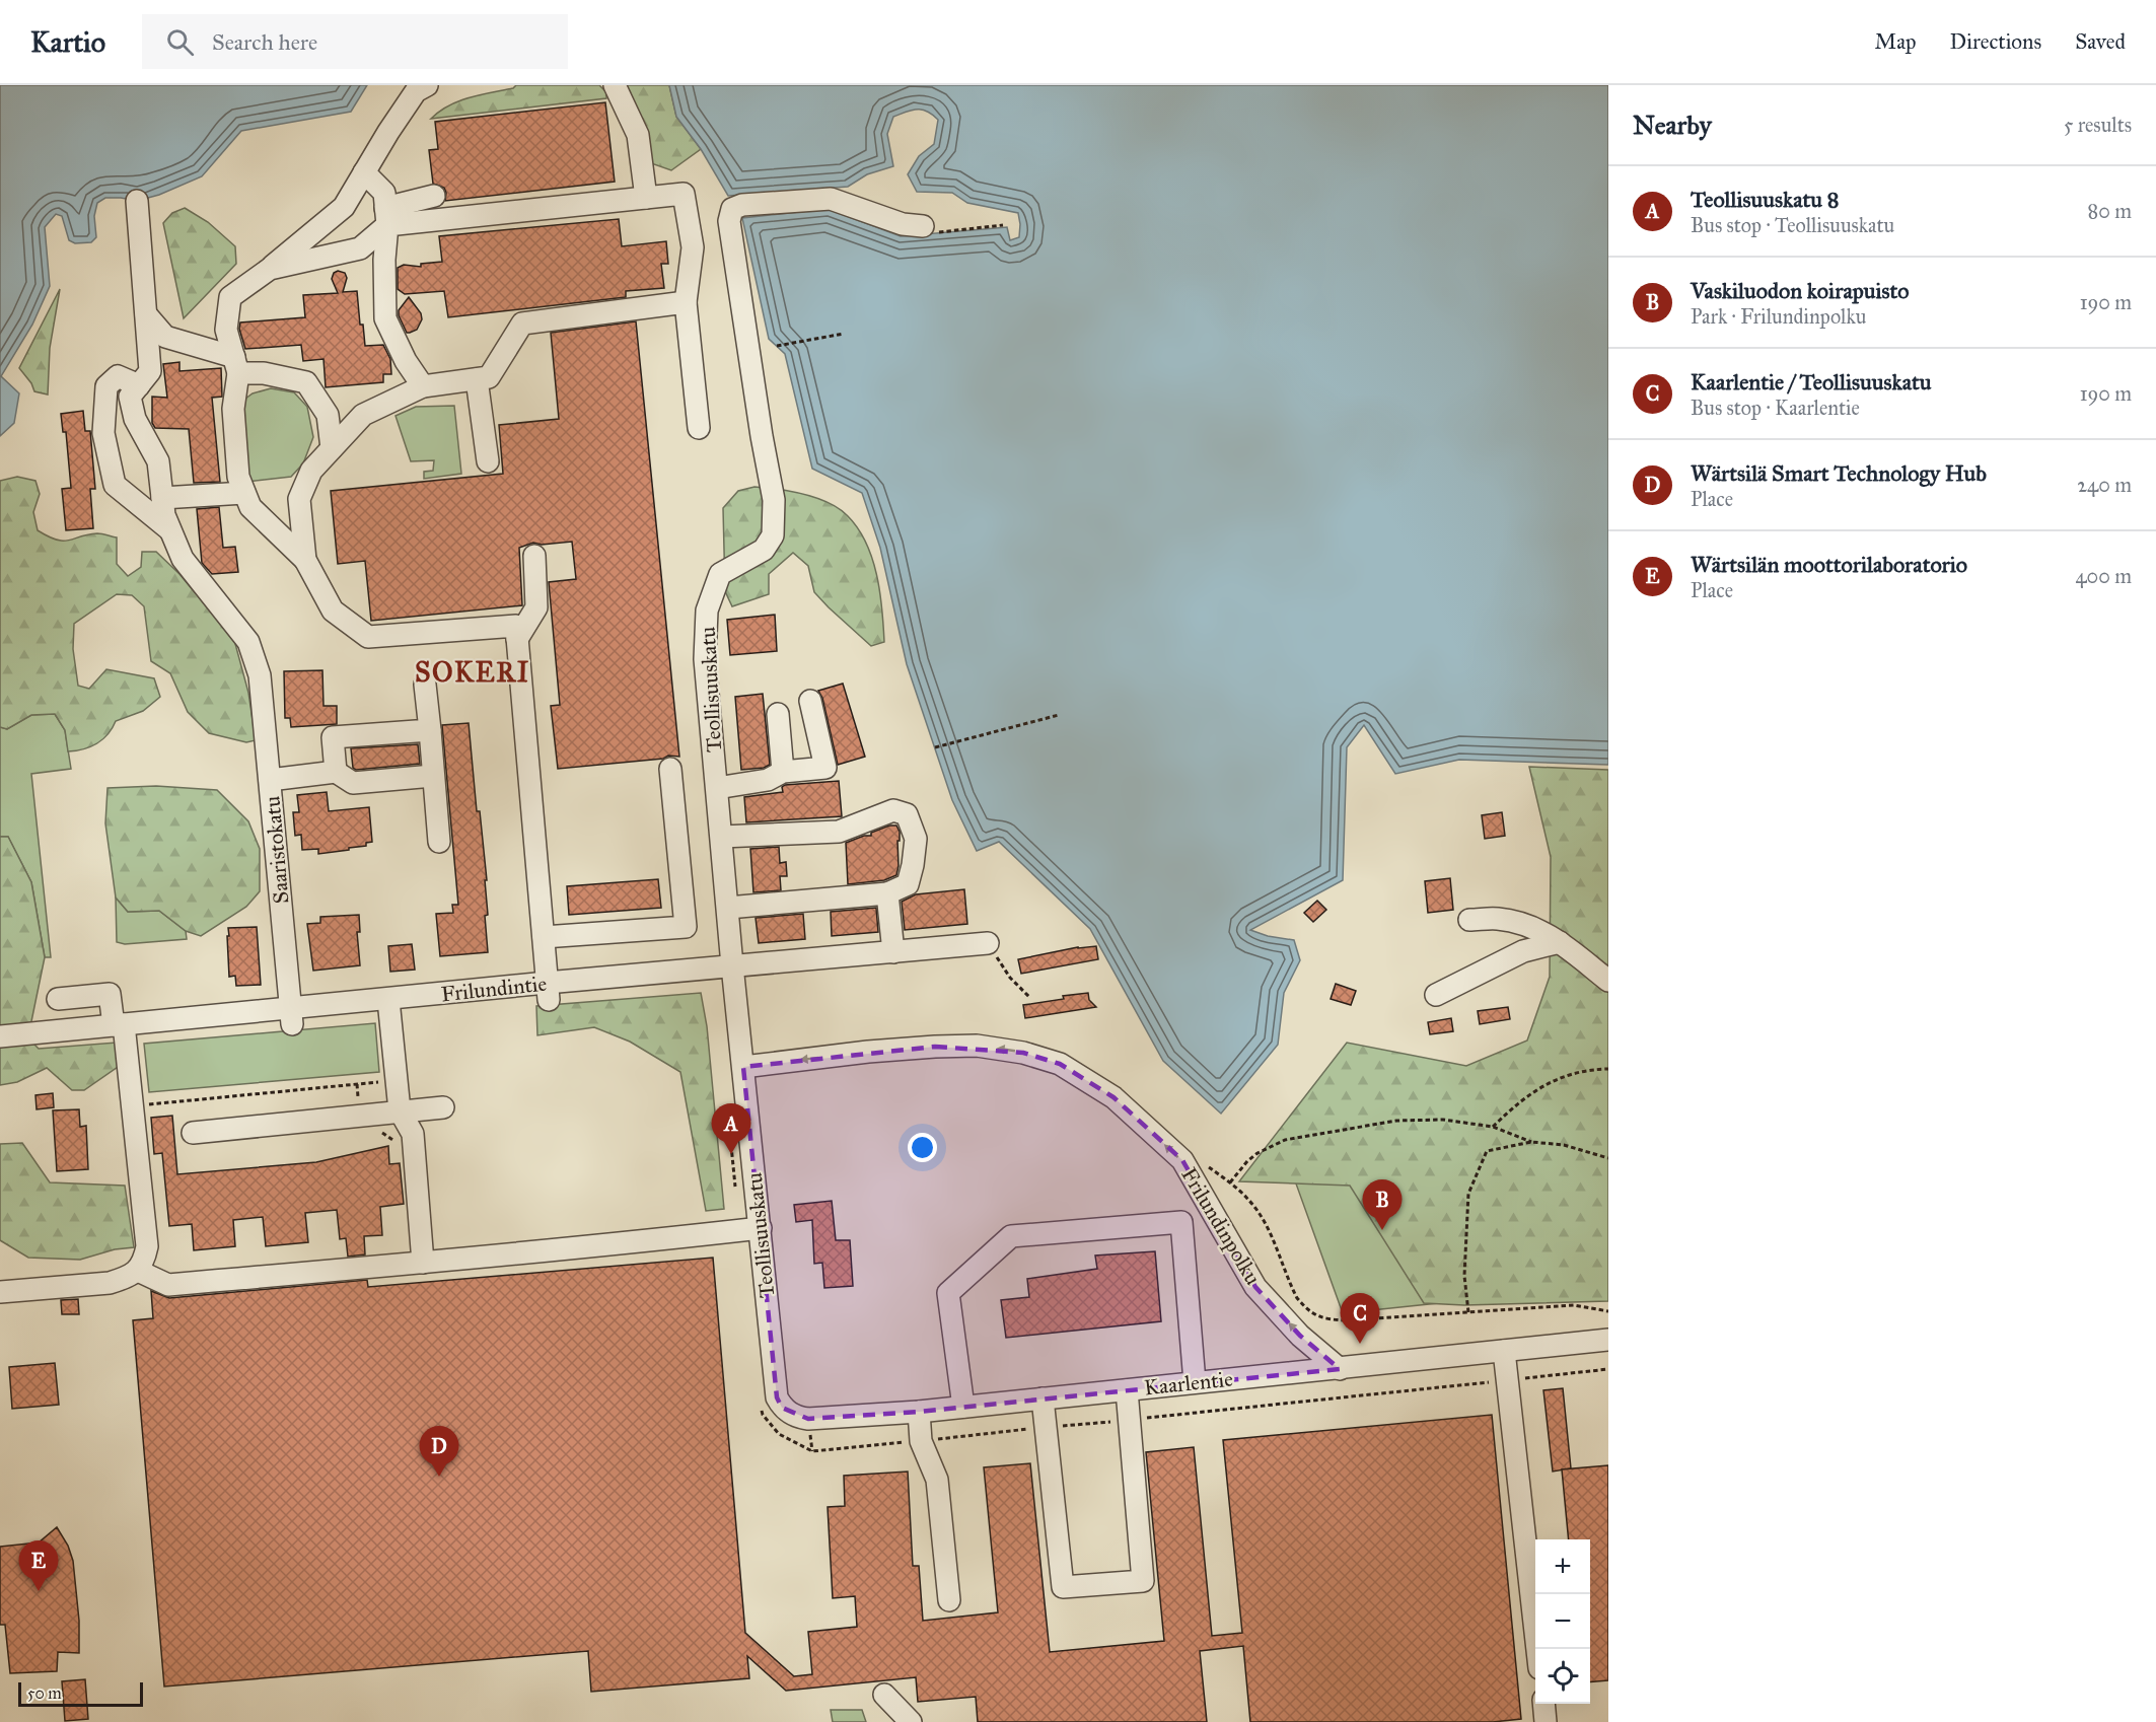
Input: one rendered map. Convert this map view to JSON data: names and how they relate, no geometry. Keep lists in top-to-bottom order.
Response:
{
  "streets": {
    "street": [
      "Teollisuuskatu",
      "Saaristokatu",
      "Frilundintie",
      "Frilundinpolku",
      "Kaarlentie"
    ]
  },
  "crossings": [
    ["Teollisuuskatu", "Frilundintie"],
    ["Teollisuuskatu", "Frilundinpolku"],
    ["Teollisuuskatu", "Kaarlentie"],
    ["Saaristokatu", "Frilundintie"],
    ["Frilundinpolku", "Kaarlentie"]
  ],
  "one_way": ["Frilundinpolku"],
  "districts": ["SOKERI"],
  "scale_bar": "50 m",
  "page": {
    "header": "Kartio",
    "search": "Search here",
    "nav": ["Map", "Directions", "Saved"],
    "heading": ["Nearby", "5 results"],
    "list": [
      {
        "mark": "A",
        "name": "Teollisuuskatu 8",
        "note": "Bus stop · Teollisuuskatu",
        "value": "80 m"
      },
      {
        "mark": "B",
        "name": "Vaskiluodon koirapuisto",
        "note": "Park · Frilundinpolku",
        "value": "190 m"
      },
      {
        "mark": "C",
        "name": "Kaarlentie / Teollisuuskatu",
        "note": "Bus stop · Kaarlentie",
        "value": "190 m"
      },
      {
        "mark": "D",
        "name": "Wärtsilä Smart Technology Hub",
        "note": "Place",
        "value": "240 m"
      },
      {
        "mark": "E",
        "name": "Wärtsilän moottorilaboratorio",
        "note": "Place",
        "value": "400 m"
      }
    ],
    "pins": [
      "A",
      "B",
      "C",
      "D",
      "E"
    ],
    "map_buttons": ["+", "−"],
    "scale": "50 m"
  }
}
